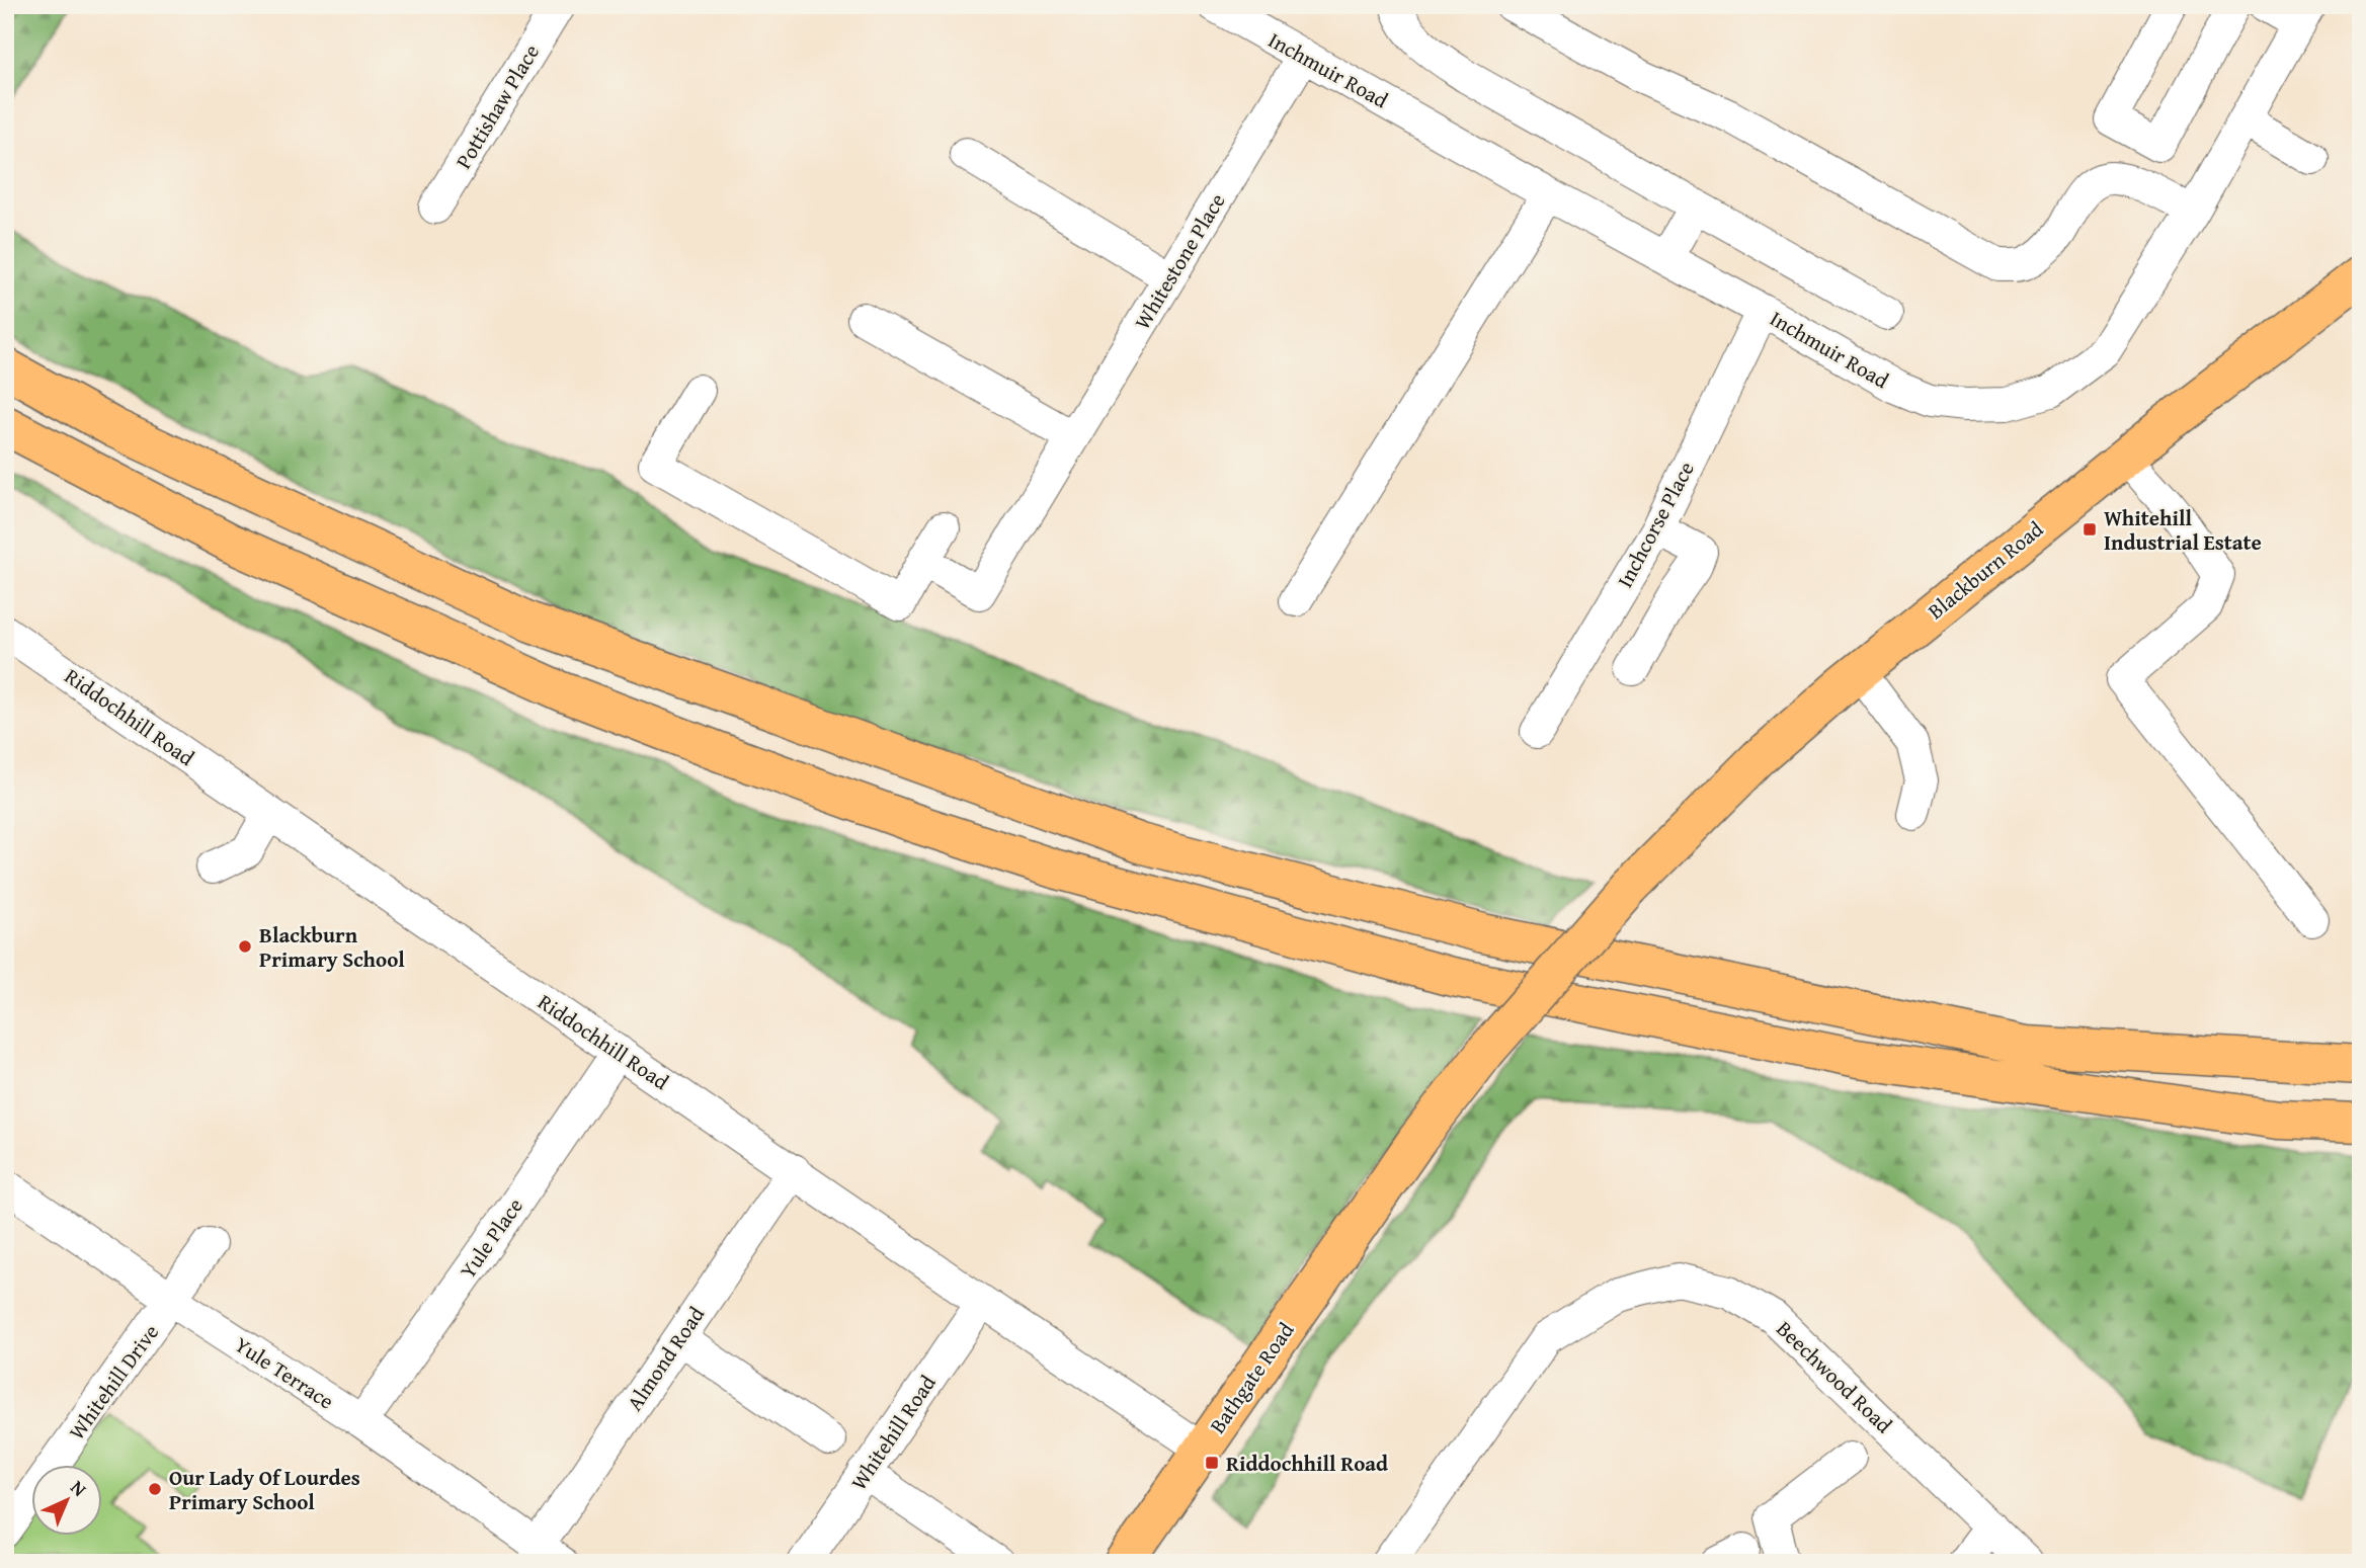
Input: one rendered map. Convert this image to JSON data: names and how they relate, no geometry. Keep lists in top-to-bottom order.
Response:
{
  "streets": {
    "main road": ["Blackburn Road", "Bathgate Road"],
    "street": [
      "Inchmuir Road",
      "Pottishaw Place",
      "Whitestone Place",
      "Inchcorse Place",
      "Riddochhill Road",
      "Yule Place",
      "Almond Road",
      "Yule Terrace",
      "Beechwood Road",
      "Whitehill Drive",
      "Whitehill Road"
    ]
  },
  "crossings": [
    ["Inchmuir Road", "Whitestone Place"],
    ["Inchmuir Road", "Inchcorse Place"],
    ["Blackburn Road", "Bathgate Road"],
    ["Riddochhill Road", "Yule Place"],
    ["Riddochhill Road", "Almond Road"],
    ["Riddochhill Road", "Bathgate Road"],
    ["Riddochhill Road", "Whitehill Road"],
    ["Yule Place", "Yule Terrace"],
    ["Almond Road", "Yule Terrace"],
    ["Yule Terrace", "Whitehill Drive"]
  ],
  "places": {
    "transit": ["Whitehill Industrial Estate", "Riddochhill Road"],
    "other": ["Blackburn Primary School", "Our Lady Of Lourdes Primary School"]
  },
  "north": "top right"
}
